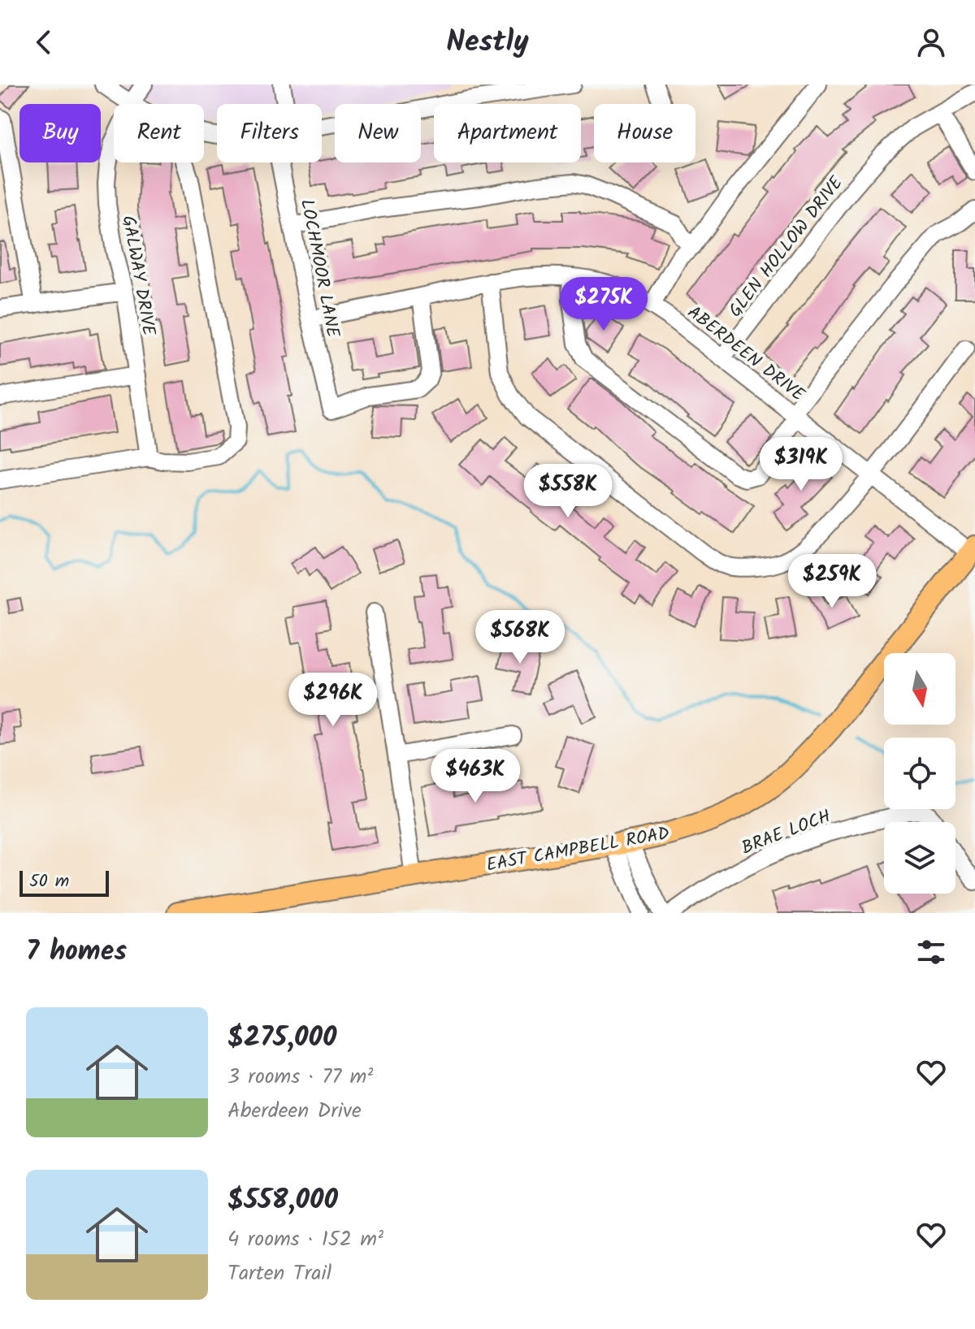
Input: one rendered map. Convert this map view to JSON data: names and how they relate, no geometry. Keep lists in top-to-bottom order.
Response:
{
  "streets": {
    "main road": ["EAST CAMPBELL ROAD"],
    "street": [
      "GLEN HOLLOW DRIVE",
      "LOCHMOOR LANE",
      "GALWAY DRIVE",
      "ABERDEEN DRIVE",
      "BRAE LOCH"
    ]
  },
  "crossings": [
    ["GLEN HOLLOW DRIVE", "ABERDEEN DRIVE"],
    ["LOCHMOOR LANE", "ABERDEEN DRIVE"],
    ["ABERDEEN DRIVE", "EAST CAMPBELL ROAD"]
  ],
  "scale_bar": "50 m",
  "north": "bottom",
  "page": {
    "header": "Nestly",
    "chip": [
      "Buy",
      "Rent",
      "Filters",
      "New",
      "Apartment",
      "House"
    ],
    "price": [
      "$275K",
      "$319K",
      "$558K",
      "$259K",
      "$568K",
      "$296K",
      "$463K"
    ],
    "scale": "50 m",
    "heading": "7 homes",
    "list": [
      {
        "name": "$275,000",
        "note": "3 rooms · 77 m² · Aberdeen Drive"
      },
      {
        "name": "$558,000",
        "note": "4 rooms · 152 m² · Tarten Trail"
      }
    ]
  }
}
